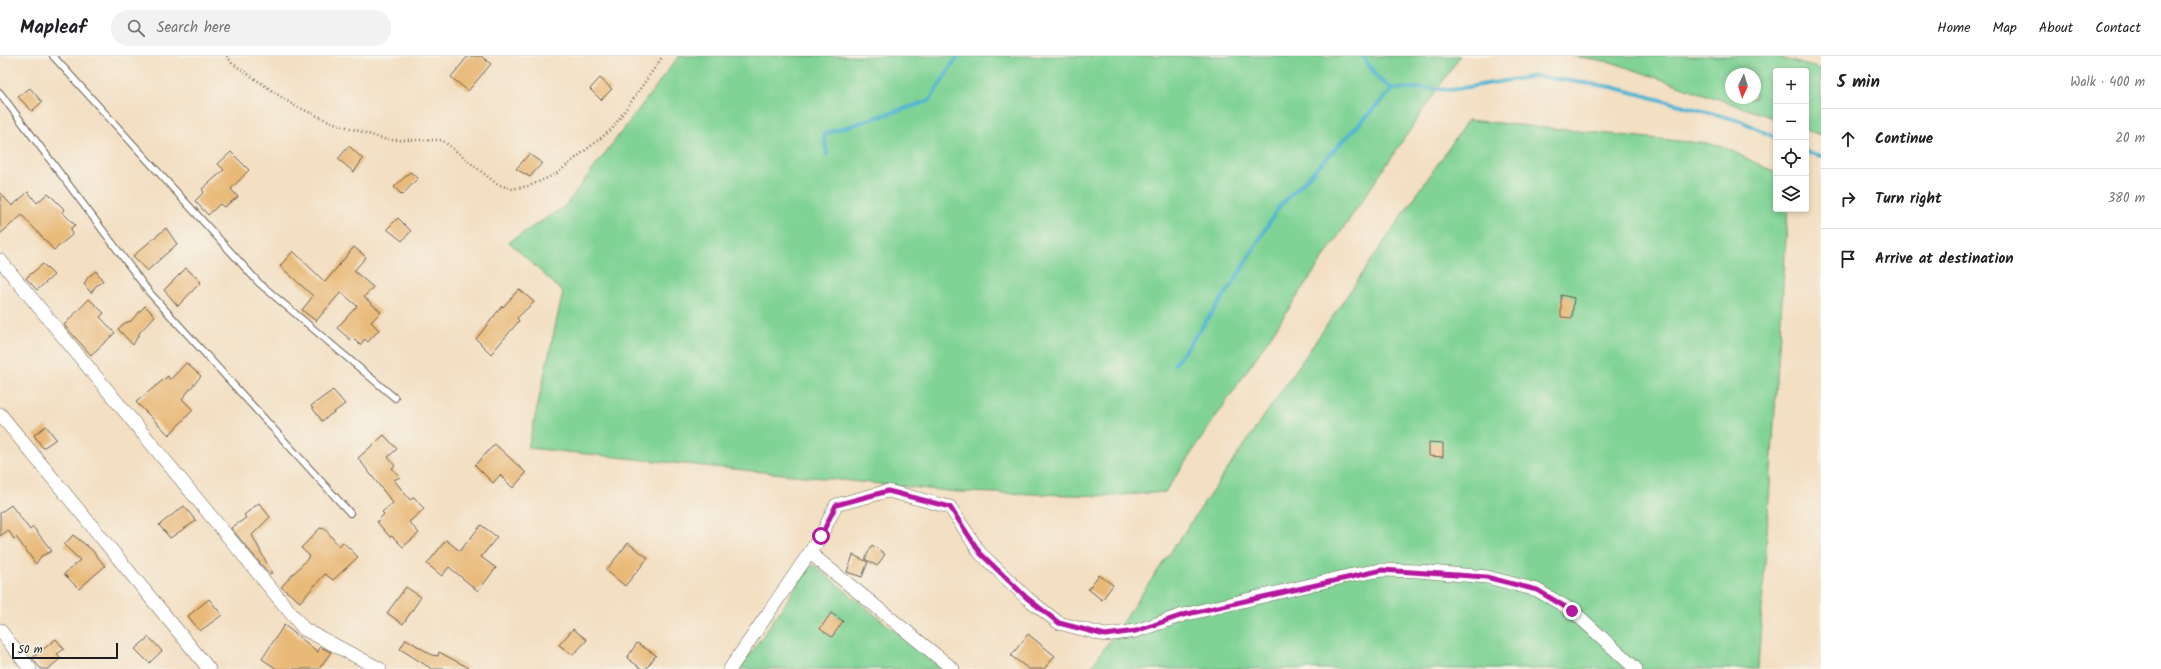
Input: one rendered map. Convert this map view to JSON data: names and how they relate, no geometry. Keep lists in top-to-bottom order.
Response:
{
  "scale_bar": "50 m",
  "north": "bottom",
  "page": {
    "header": "Mapleaf",
    "search": "Search here",
    "nav": [
      "Home",
      "Map",
      "About",
      "Contact"
    ],
    "heading": ["5 min", "Walk · 400 m"],
    "map_buttons": ["+", "−"],
    "list": [
      ["Continue", "20 m"],
      ["Turn right", "380 m"],
      "Arrive at destination"
    ],
    "scale": "50 m"
  }
}
